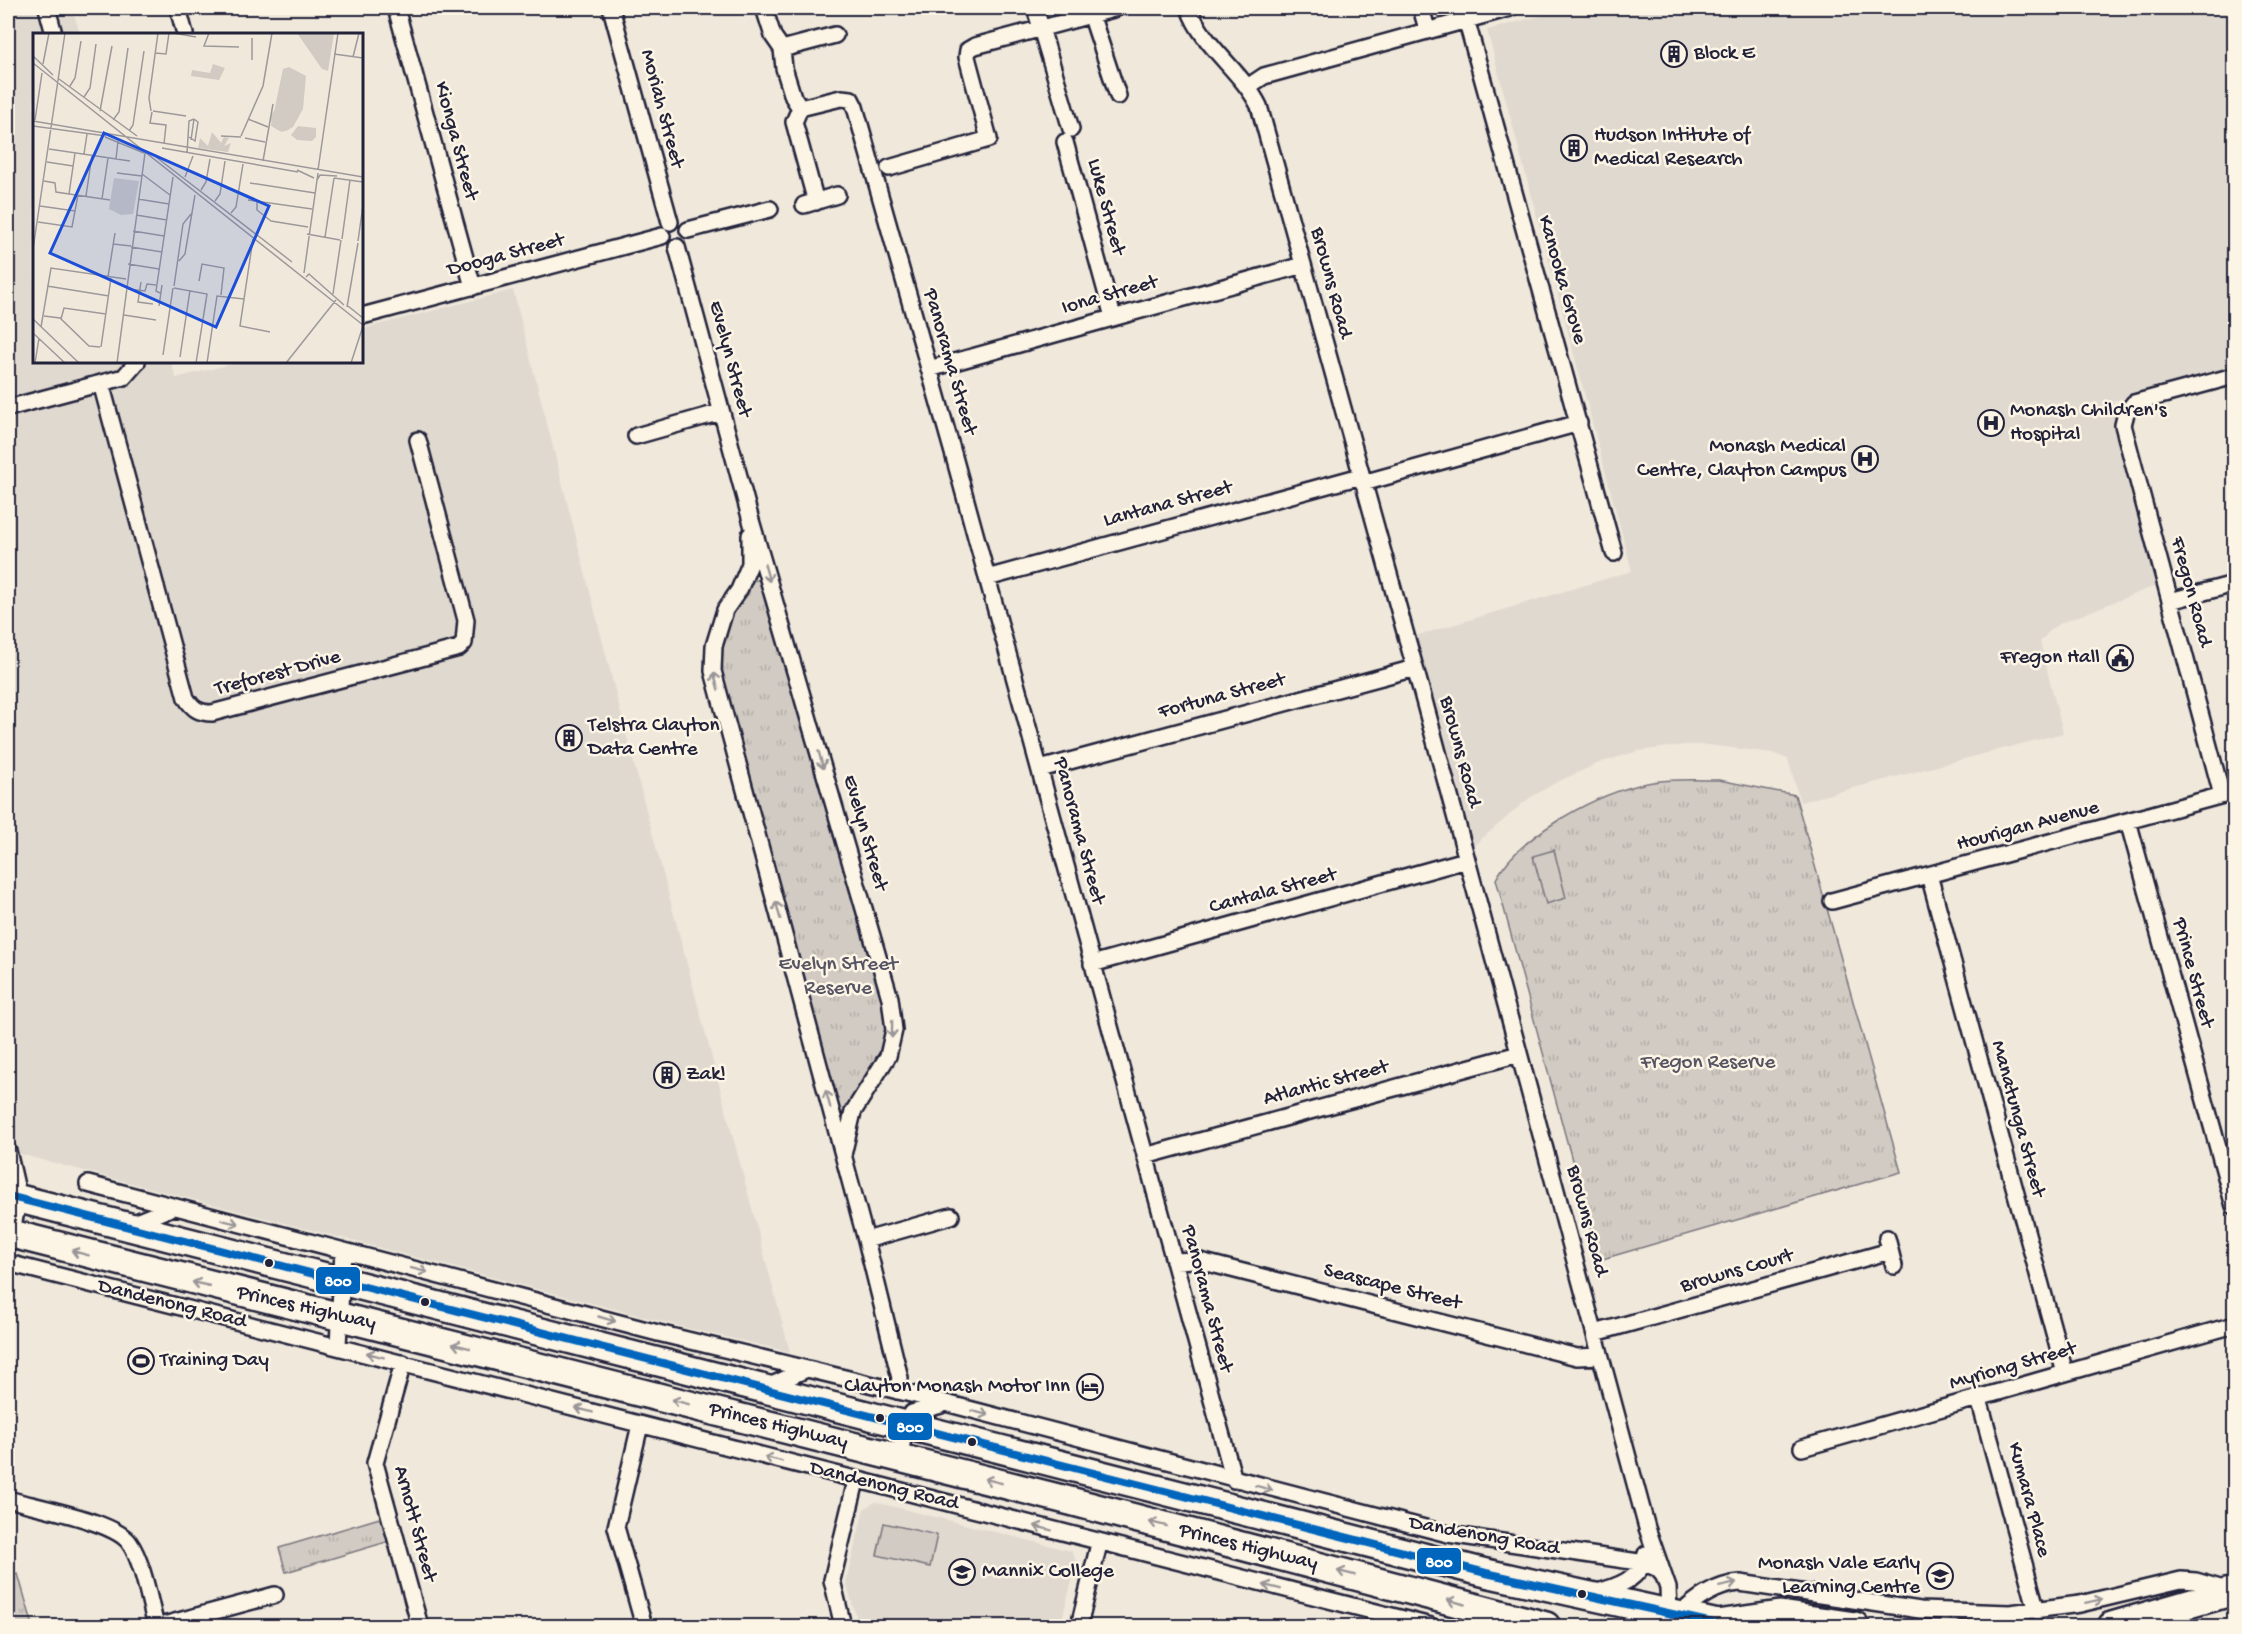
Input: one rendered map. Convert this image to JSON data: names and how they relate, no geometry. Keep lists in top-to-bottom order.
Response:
{
  "streets": {
    "highway": ["Princes Highway"],
    "street": [
      "Moriah Street",
      "Kionga Street",
      "Luke Street",
      "Dooga Street",
      "Kanooka Grove",
      "Browns Road",
      "Iona Street",
      "Evelyn Street",
      "Panorama Street",
      "Lantana Street",
      "Fregon Road",
      "Treforest Drive",
      "Fortuna Street",
      "Hourigan Avenue",
      "Cantala Street",
      "Prince Street",
      "Atlantic Street",
      "Manatunga Street",
      "Browns Court",
      "Seascape Street",
      "Dandenong Road",
      "Myriong Street",
      "Kumara Place",
      "Arnott Street"
    ]
  },
  "crossings": [
    ["Moriah Street", "Dooga Street"],
    ["Moriah Street", "Evelyn Street"],
    ["Kionga Street", "Dooga Street"],
    ["Luke Street", "Iona Street"],
    ["Dooga Street", "Evelyn Street"],
    ["Kanooka Grove", "Lantana Street"],
    ["Browns Road", "Iona Street"],
    ["Browns Road", "Lantana Street"],
    ["Browns Road", "Fortuna Street"],
    ["Browns Road", "Cantala Street"],
    ["Browns Road", "Atlantic Street"],
    ["Browns Road", "Browns Court"],
    ["Browns Road", "Seascape Street"],
    ["Browns Road", "Dandenong Road"],
    ["Browns Road", "Princes Highway"],
    ["Iona Street", "Panorama Street"],
    ["Evelyn Street", "Dandenong Road"],
    ["Panorama Street", "Lantana Street"],
    ["Panorama Street", "Fortuna Street"],
    ["Panorama Street", "Cantala Street"],
    ["Panorama Street", "Atlantic Street"],
    ["Panorama Street", "Seascape Street"],
    ["Panorama Street", "Dandenong Road"],
    ["Fregon Road", "Hourigan Avenue"],
    ["Hourigan Avenue", "Prince Street"],
    ["Hourigan Avenue", "Manatunga Street"],
    ["Manatunga Street", "Myriong Street"],
    ["Dandenong Road", "Princes Highway"],
    ["Dandenong Road", "Arnott Street"],
    ["Myriong Street", "Kumara Place"]
  ],
  "parks": ["Evelyn Street Reserve", "Fregon Reserve"],
  "places": {
    "building": [
      "Block E",
      "Hudson Intitute of Medical Research",
      "Telstra Clayton Data Centre",
      "Zak!"
    ],
    "hospital": ["Monash Children's Hospital", "Monash Medical Centre, Clayton Campus"],
    "public building": ["Fregon Hall"],
    "sports": ["Training Day"],
    "hotel": ["Clayton Monash Motor Inn"],
    "school or university": ["Mannix College", "Monash Vale Early Learning Centre"]
  },
  "lines": ["transit line 800"]
}
